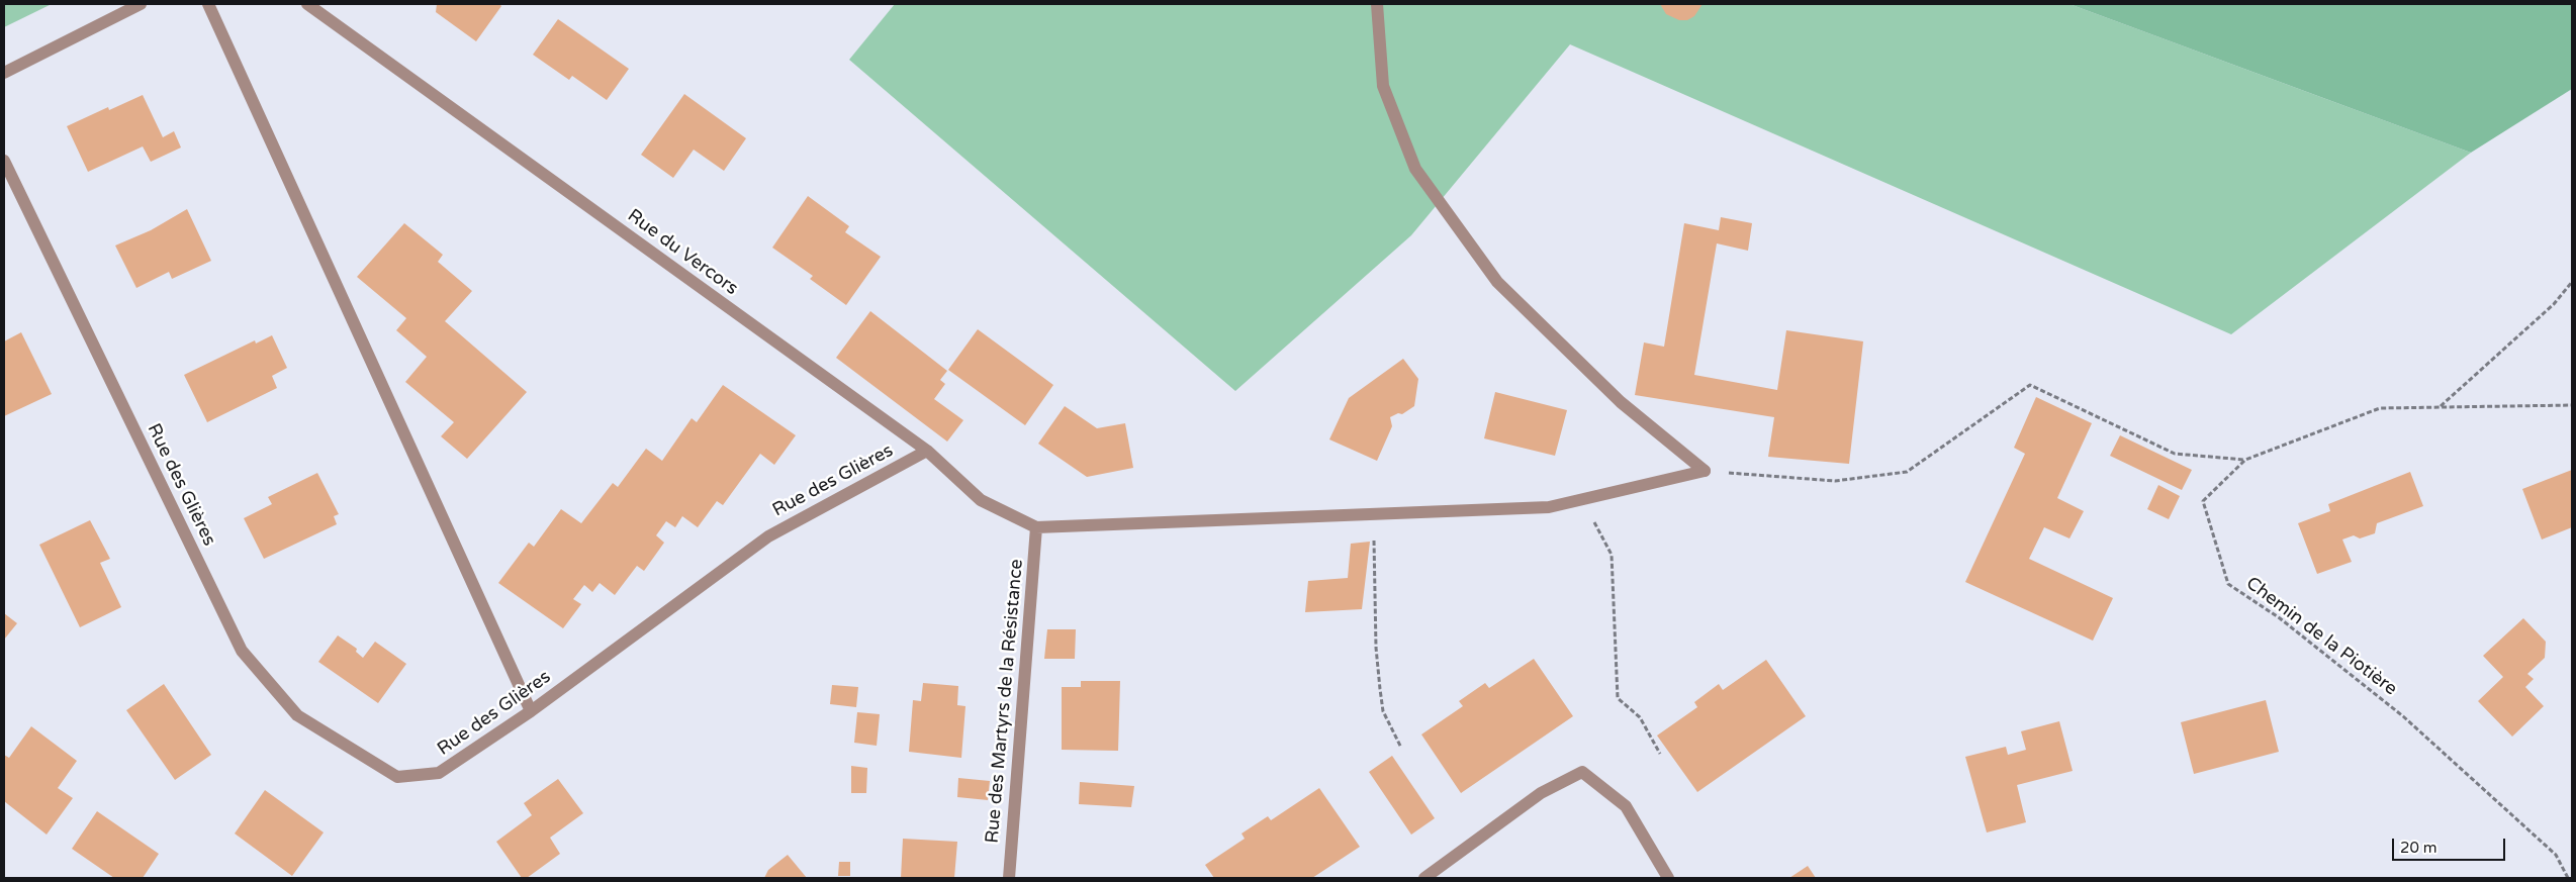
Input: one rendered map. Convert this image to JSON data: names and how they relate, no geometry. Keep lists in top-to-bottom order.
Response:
{
  "streets": {
    "street": ["Rue du Vercors", "Rue des Glières", "Rue des Martyrs de la Résistance"],
    "path": ["Chemin de la Piotière"]
  },
  "crossings": [
    ["Rue du Vercors", "Rue des Glières"],
    ["Rue du Vercors", "Rue des Martyrs de la Résistance"]
  ],
  "scale_bar": "20 m"
}
